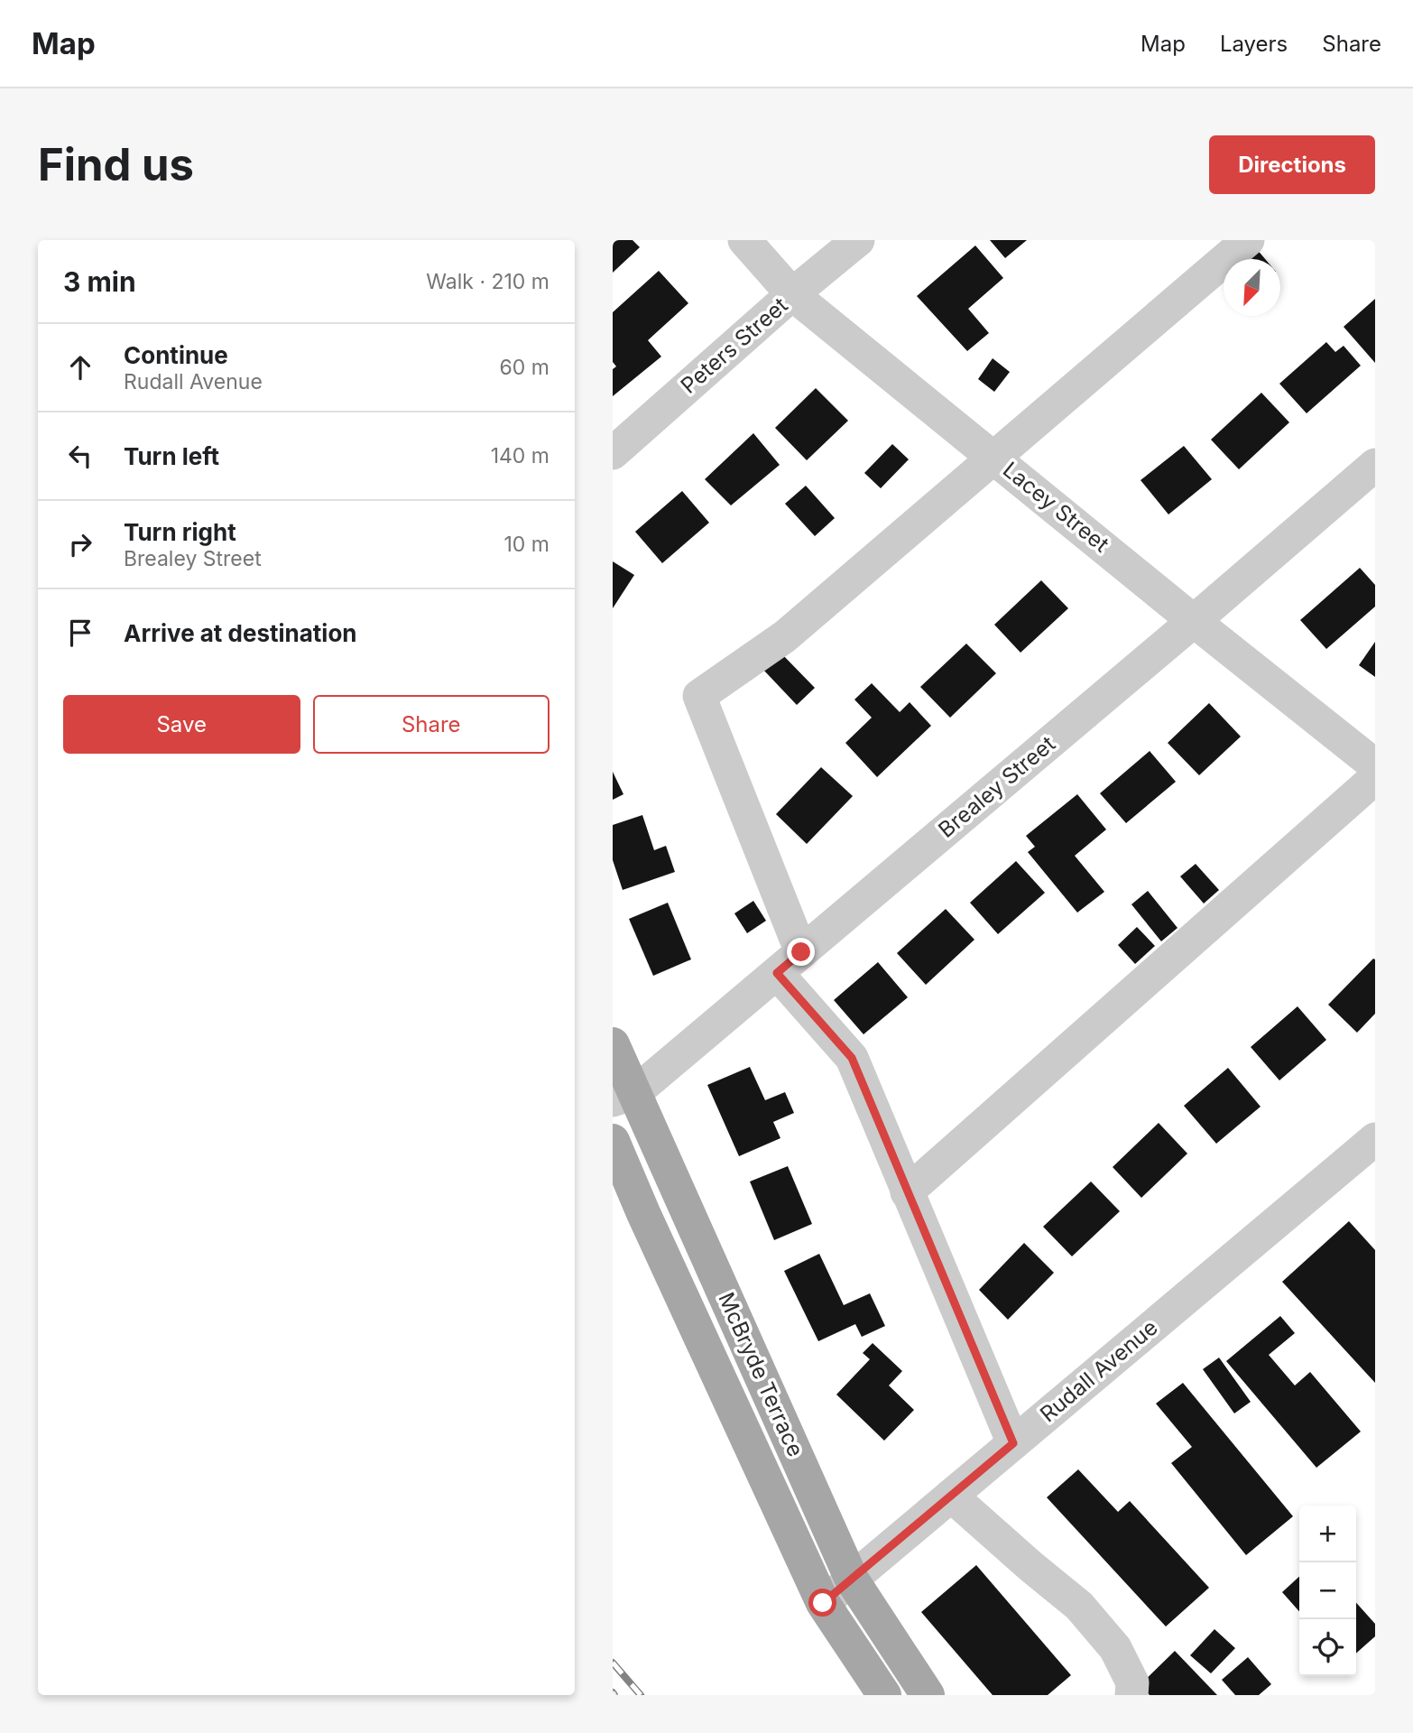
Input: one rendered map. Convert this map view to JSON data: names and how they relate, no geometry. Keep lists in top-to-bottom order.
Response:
{
  "streets": {
    "main road": ["McBryde Terrace"],
    "street": [
      "Peters Street",
      "Lacey Street",
      "Brealey Street",
      "Rudall Avenue"
    ]
  },
  "crossings": [
    ["Peters Street", "Lacey Street"],
    ["Lacey Street", "Brealey Street"],
    ["Brealey Street", "McBryde Terrace"],
    ["Rudall Avenue", "McBryde Terrace"]
  ],
  "north": "bottom left",
  "page": {
    "header": "Map",
    "nav": ["Map", "Layers", "Share"],
    "buttons": [
      "Directions",
      ["Save", "Share"]
    ],
    "title": "Find us",
    "heading": ["3 min", "Walk · 210 m"],
    "list": [
      ["Continue", "Rudall Avenue", "60 m"],
      ["Turn left", "140 m"],
      ["Turn right", "Brealey Street", "10 m"],
      "Arrive at destination"
    ],
    "map_buttons": ["+", "−"]
  }
}
